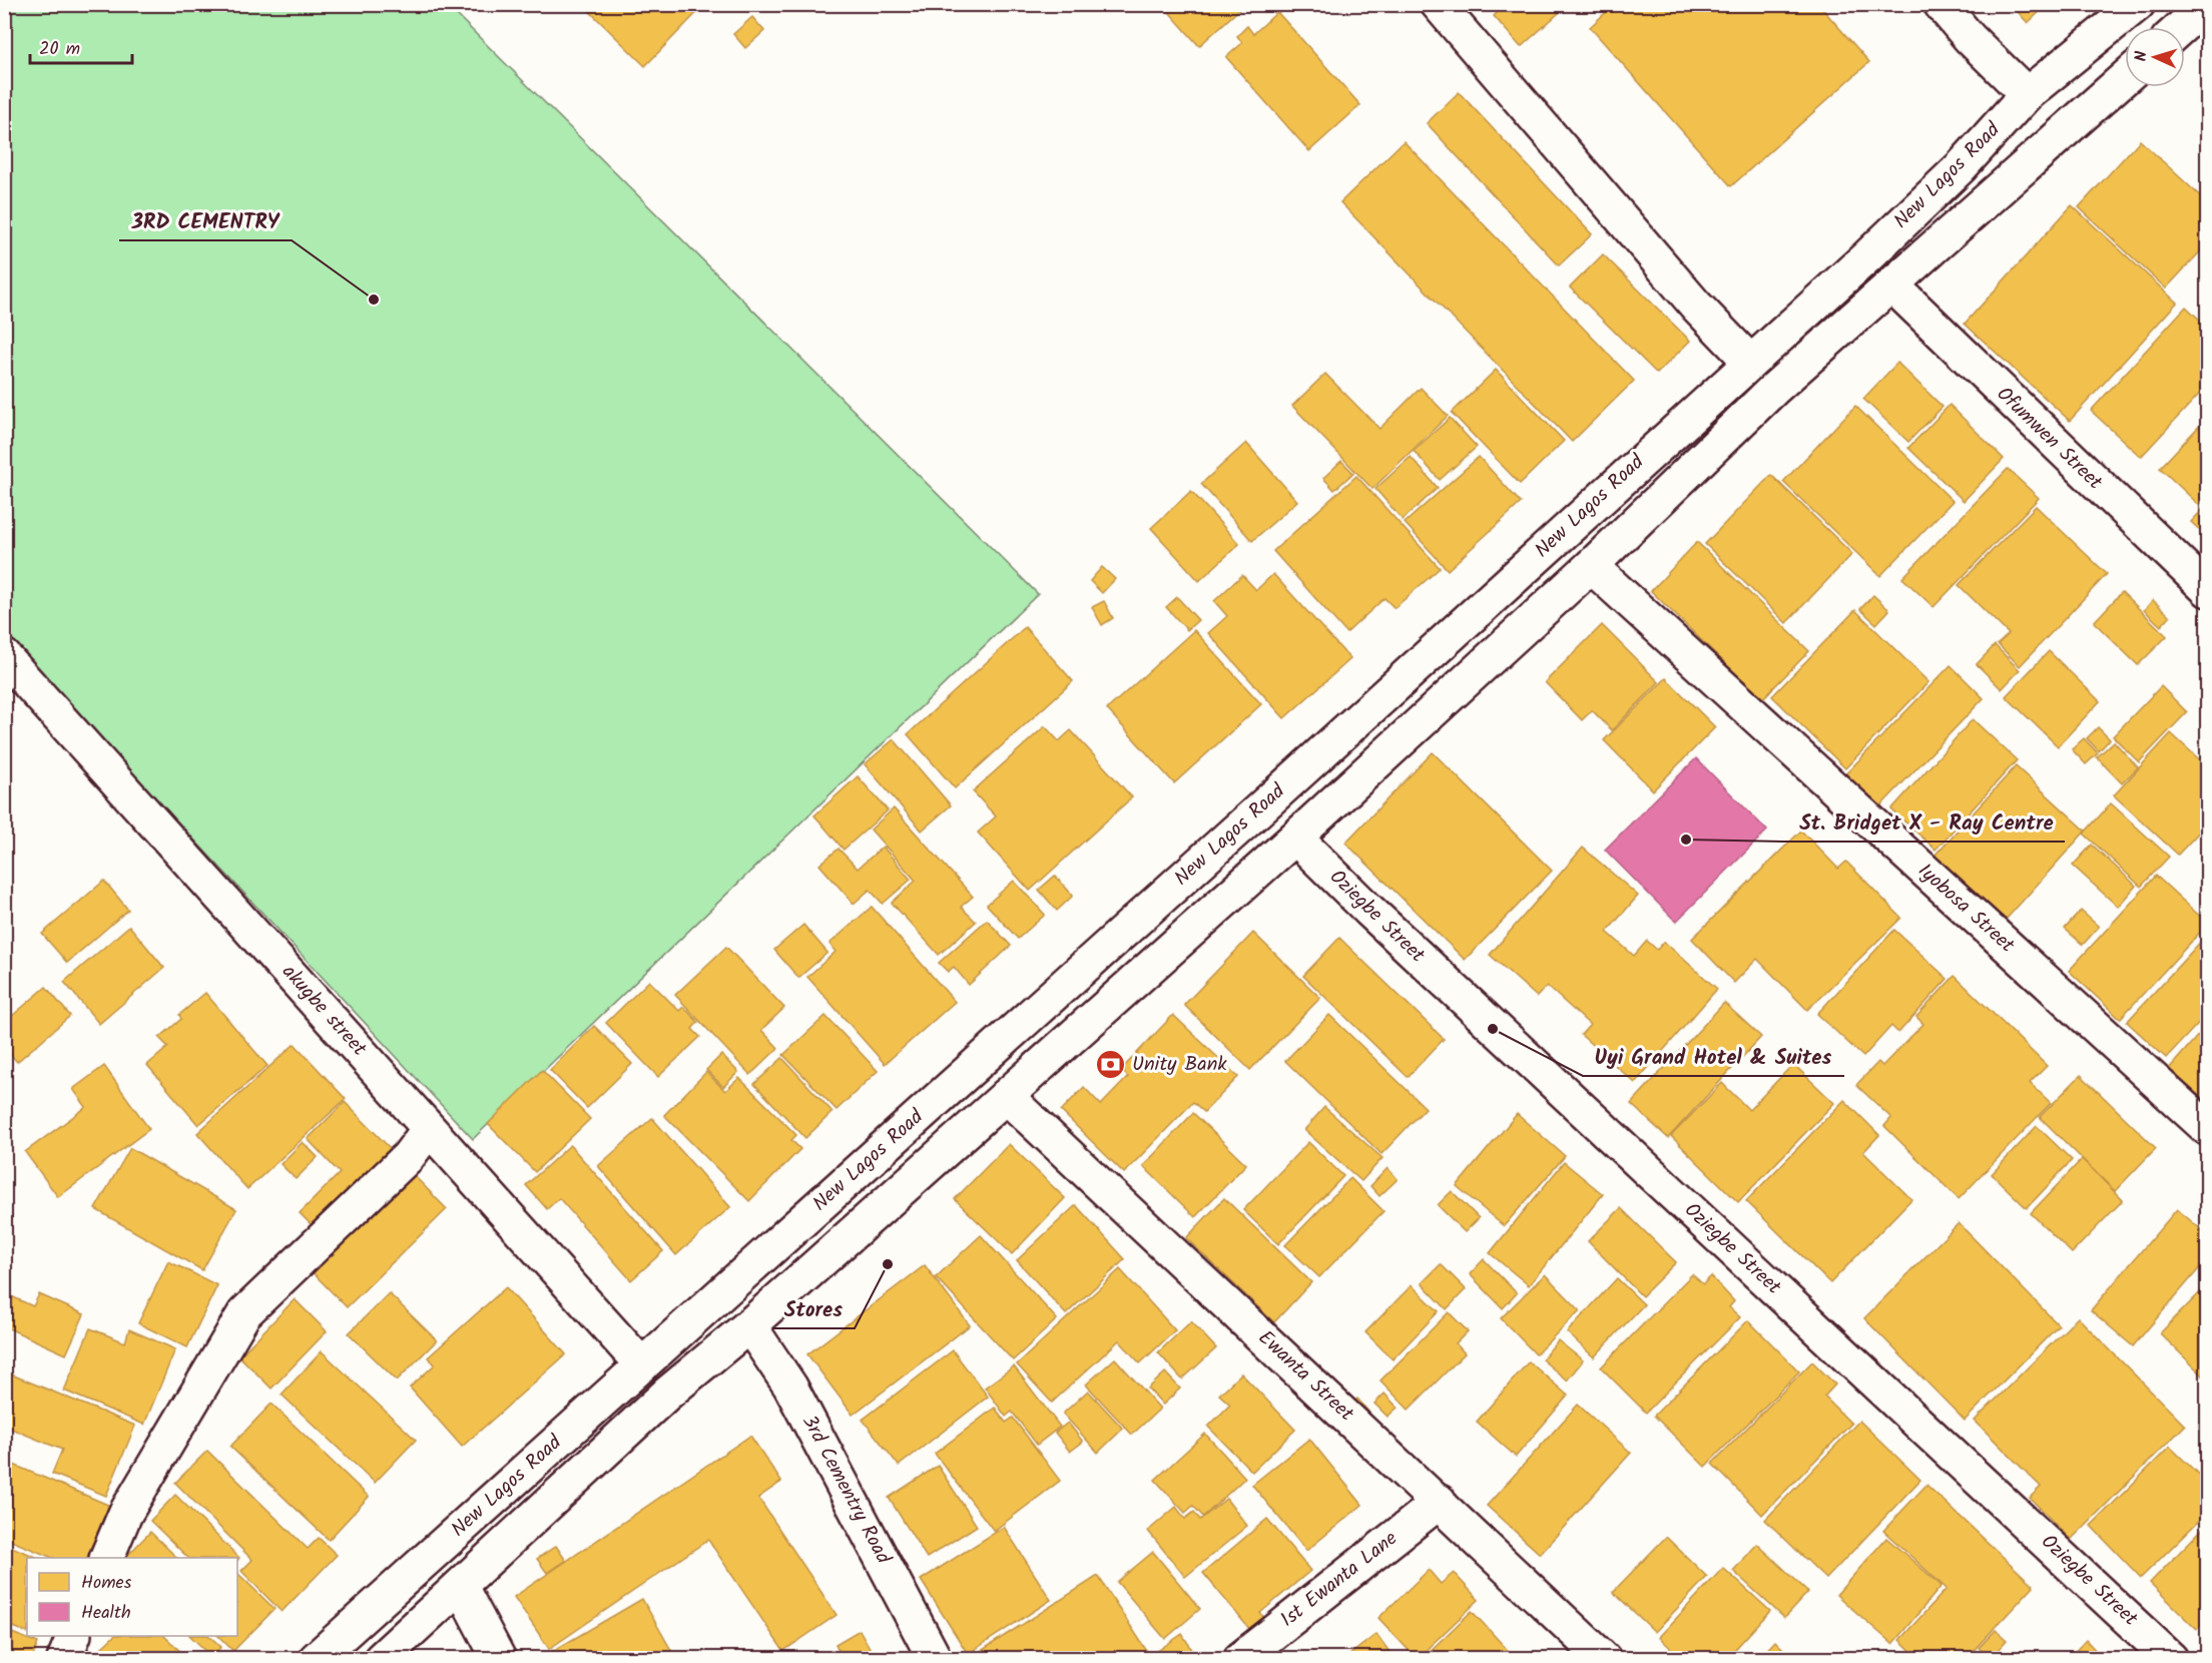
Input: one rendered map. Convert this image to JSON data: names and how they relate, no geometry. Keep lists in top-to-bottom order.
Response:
{
  "streets": {
    "street": [
      "New Lagos Road",
      "Ofumwen Street",
      "Iyobosa Street",
      "Oziegbe Street",
      "akugbe street",
      "Ewanta Street",
      "3rd Cementry Road",
      "1st Ewanta Lane"
    ]
  },
  "crossings": [
    ["New Lagos Road", "Ofumwen Street"],
    ["New Lagos Road", "Iyobosa Street"],
    ["New Lagos Road", "Oziegbe Street"],
    ["New Lagos Road", "akugbe street"],
    ["New Lagos Road", "Ewanta Street"],
    ["New Lagos Road", "3rd Cementry Road"],
    ["Ewanta Street", "1st Ewanta Lane"]
  ],
  "places": {
    "other": [
      "3RD CEMENTRY",
      "St. Bridget X - Ray Centre",
      "Uyi Grand Hotel & Suites",
      "Stores"
    ],
    "bank": ["Unity Bank"]
  },
  "legend": ["Homes", "Health"],
  "scale_bar": "20 m",
  "north": "left"
}
